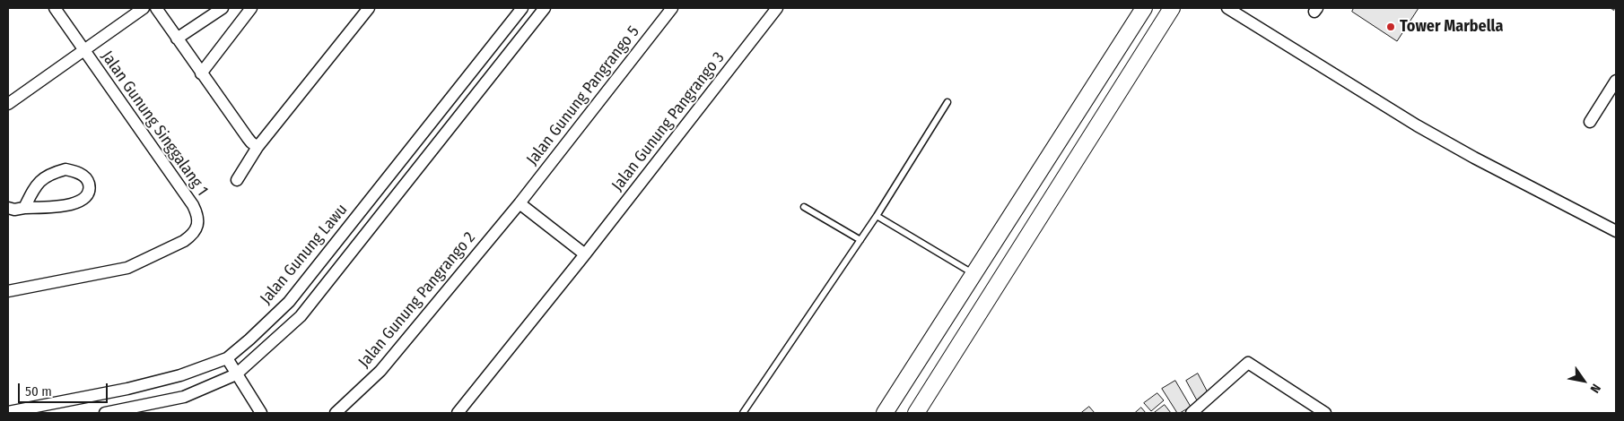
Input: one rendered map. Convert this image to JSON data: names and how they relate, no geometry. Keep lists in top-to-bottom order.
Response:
{
  "streets": {
    "street": [
      "Jalan Gunung Pangrango 5",
      "Jalan Gunung Pangrango 3",
      "Jalan Gunung Singgalang 1",
      "Jalan Gunung Lawu",
      "Jalan Gunung Pangrango 2"
    ]
  },
  "crossings": [
    ["Jalan Gunung Pangrango 5", "Jalan Gunung Pangrango 2"]
  ],
  "places": ["Tower Marbella"],
  "scale_bar": "50 m",
  "north": "bottom right"
}
